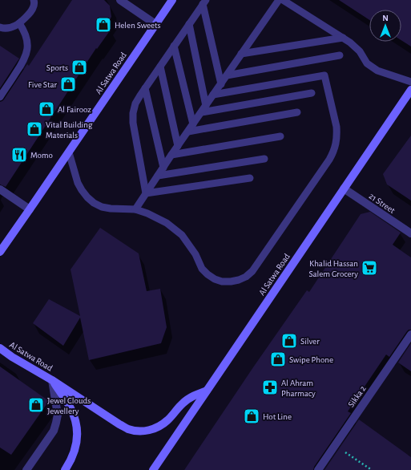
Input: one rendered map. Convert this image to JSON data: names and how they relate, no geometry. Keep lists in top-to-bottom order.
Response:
{
  "streets": {
    "main road": ["Al Satwa Road"],
    "street": ["21 Street", "Sikka 2"]
  },
  "crossings": [
    ["Al Satwa Road", "21 Street"]
  ],
  "places": {
    "shop": [
      "Helen Sweets",
      "Sports",
      "Five Star",
      "Al Fairooz",
      "Vital Building Materials",
      "Silver",
      "Swipe Phone",
      "Jewel Clouds Jewellery",
      "Hot Line"
    ],
    "restaurant": ["Momo"],
    "supermarket": ["Khalid Hassan Salem Grocery"],
    "pharmacy": ["Al Ahram Pharmacy"]
  },
  "north": "top"
}
